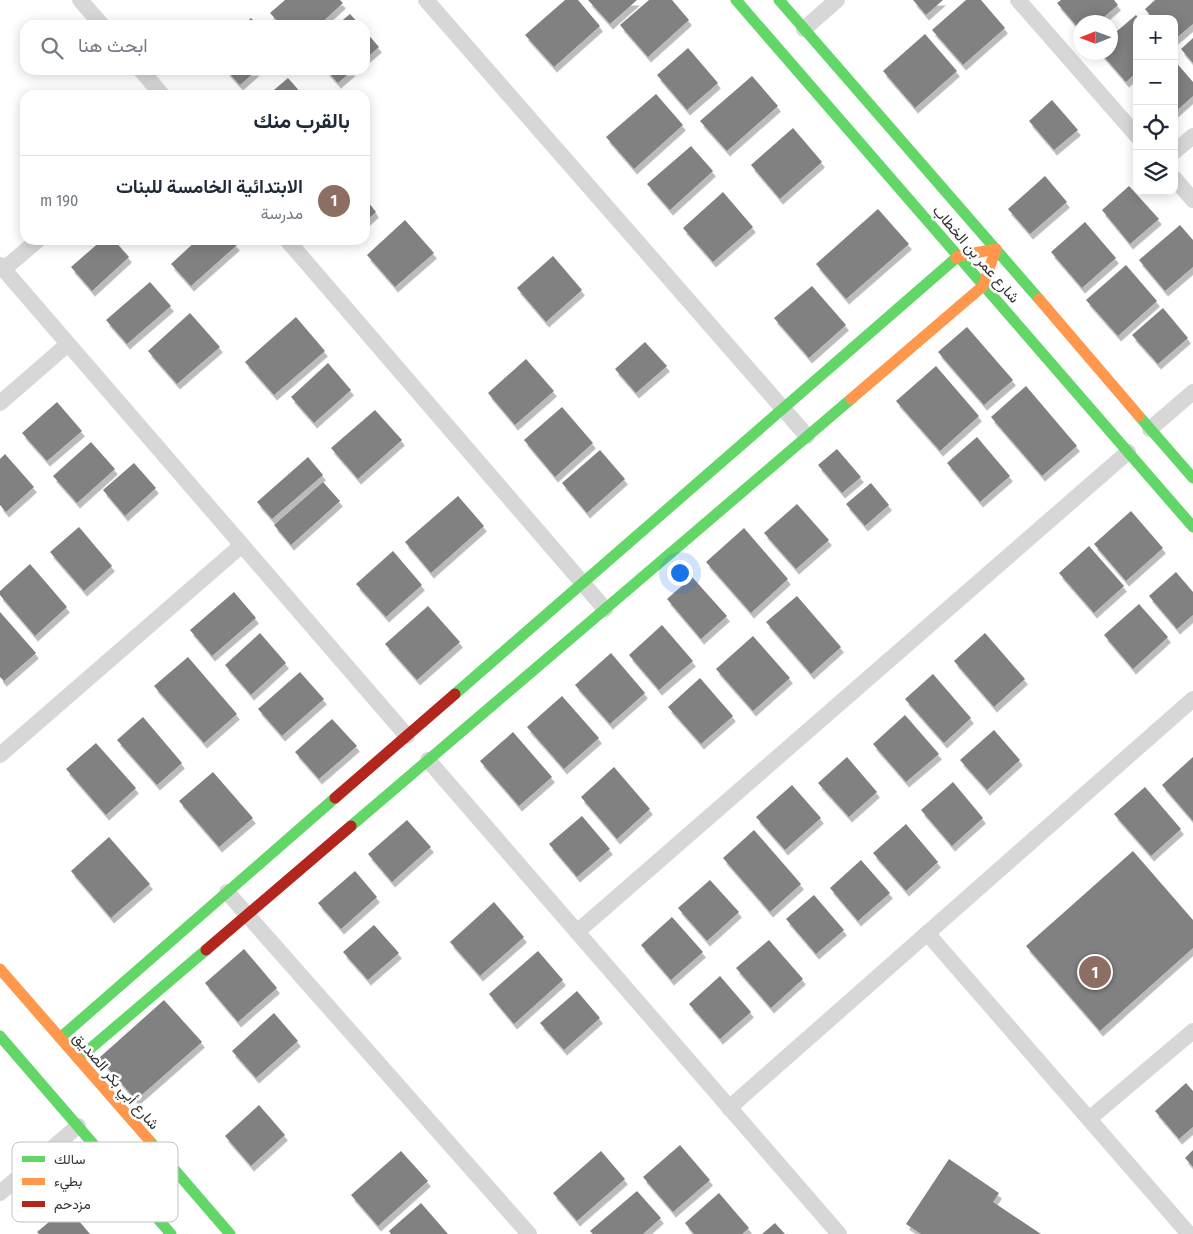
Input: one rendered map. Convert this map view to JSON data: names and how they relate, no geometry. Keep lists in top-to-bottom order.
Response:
{
  "streets": {
    "street": ["شارع عمر بن الخطاب", "شارع أبي بكر الصديق"]
  },
  "legend": ["سالك", "بطيء", "مزدحم"],
  "north": "left",
  "page": {
    "map_buttons": ["+", "−"],
    "search": "ابحث هنا",
    "heading": "بالقرب منك",
    "list": [
      {
        "mark": "1",
        "name": "الابتدائية الخامسة للبنات",
        "note": "مدرسة",
        "value": "190 m"
      }
    ],
    "pins": "1"
  }
}
